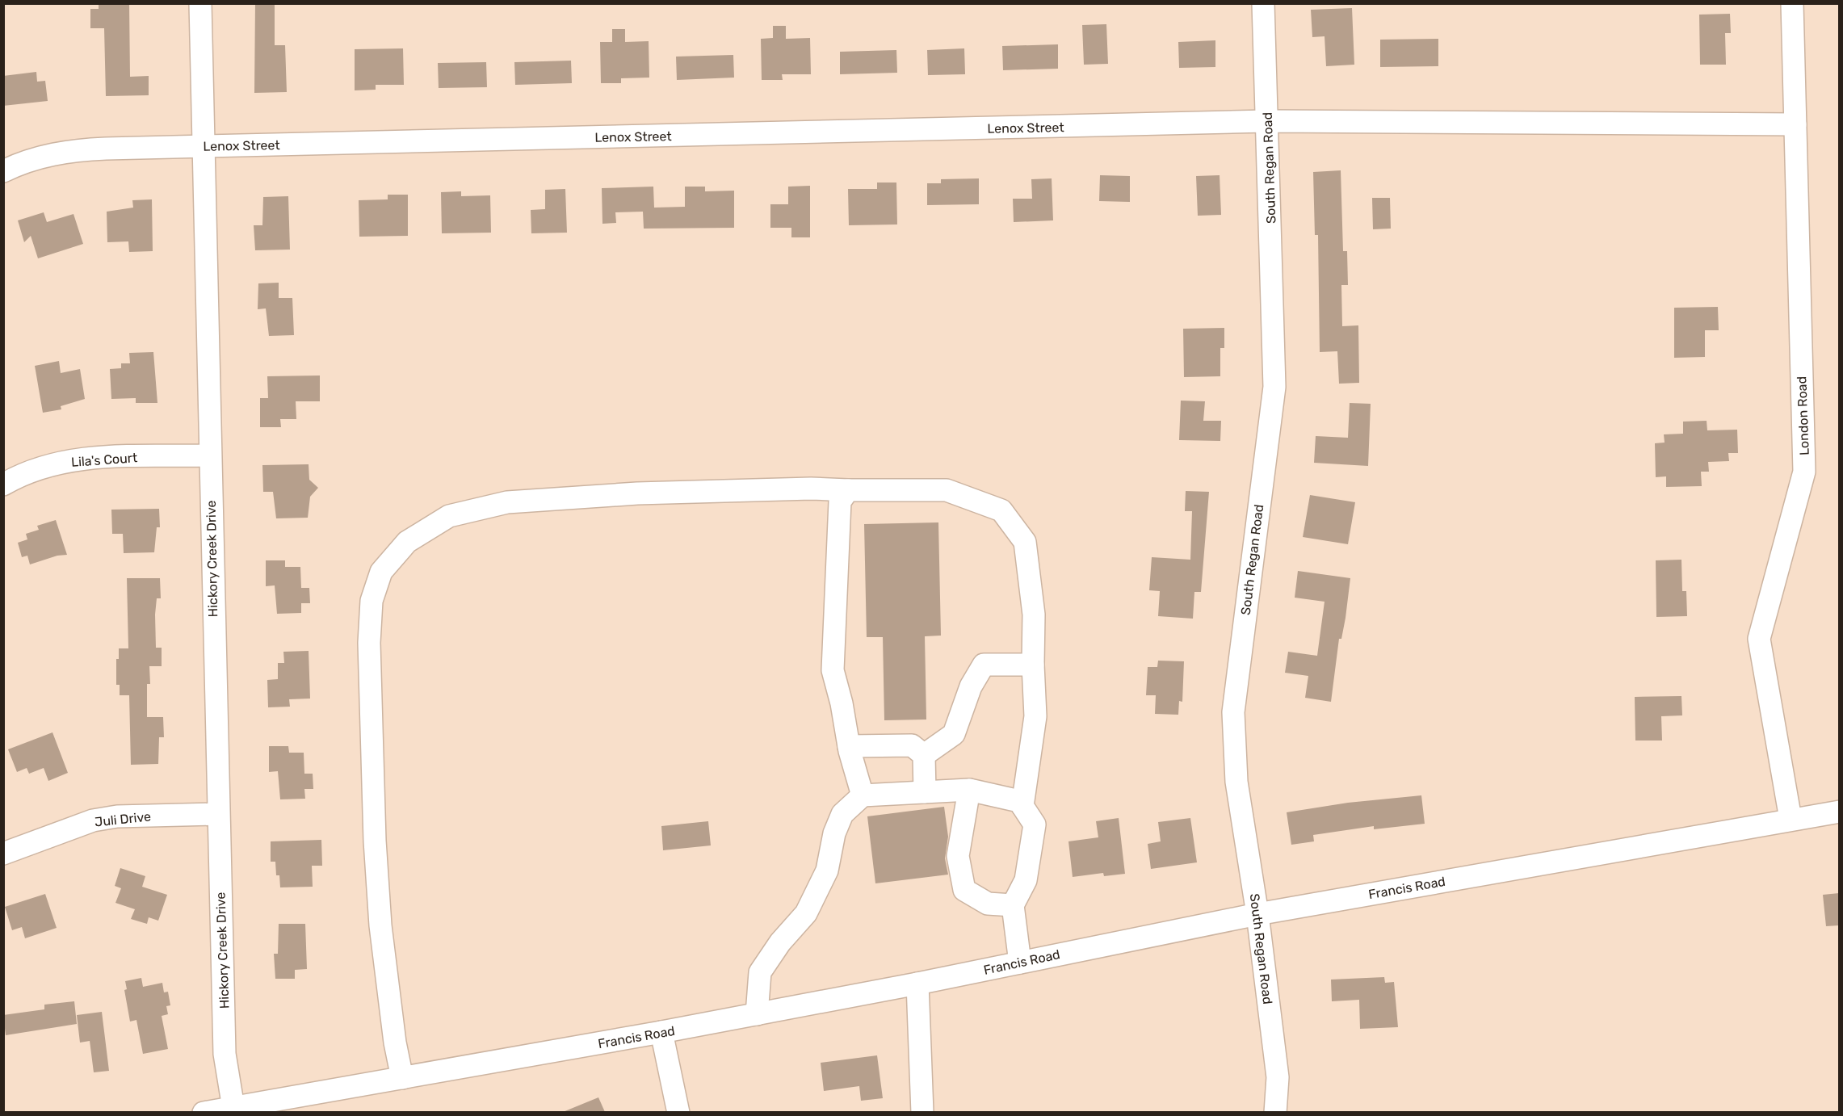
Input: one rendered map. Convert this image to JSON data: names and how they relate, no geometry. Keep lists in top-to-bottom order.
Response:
{
  "streets": {
    "street": [
      "Lenox Street",
      "South Regan Road",
      "London Road",
      "Lila's Court",
      "Hickory Creek Drive",
      "Juli Drive",
      "Francis Road"
    ]
  },
  "crossings": [
    ["Lenox Street", "South Regan Road"],
    ["Lenox Street", "London Road"],
    ["Lenox Street", "Hickory Creek Drive"],
    ["South Regan Road", "Francis Road"],
    ["London Road", "Francis Road"],
    ["Lila's Court", "Hickory Creek Drive"],
    ["Hickory Creek Drive", "Juli Drive"],
    ["Hickory Creek Drive", "Francis Road"]
  ]
}
